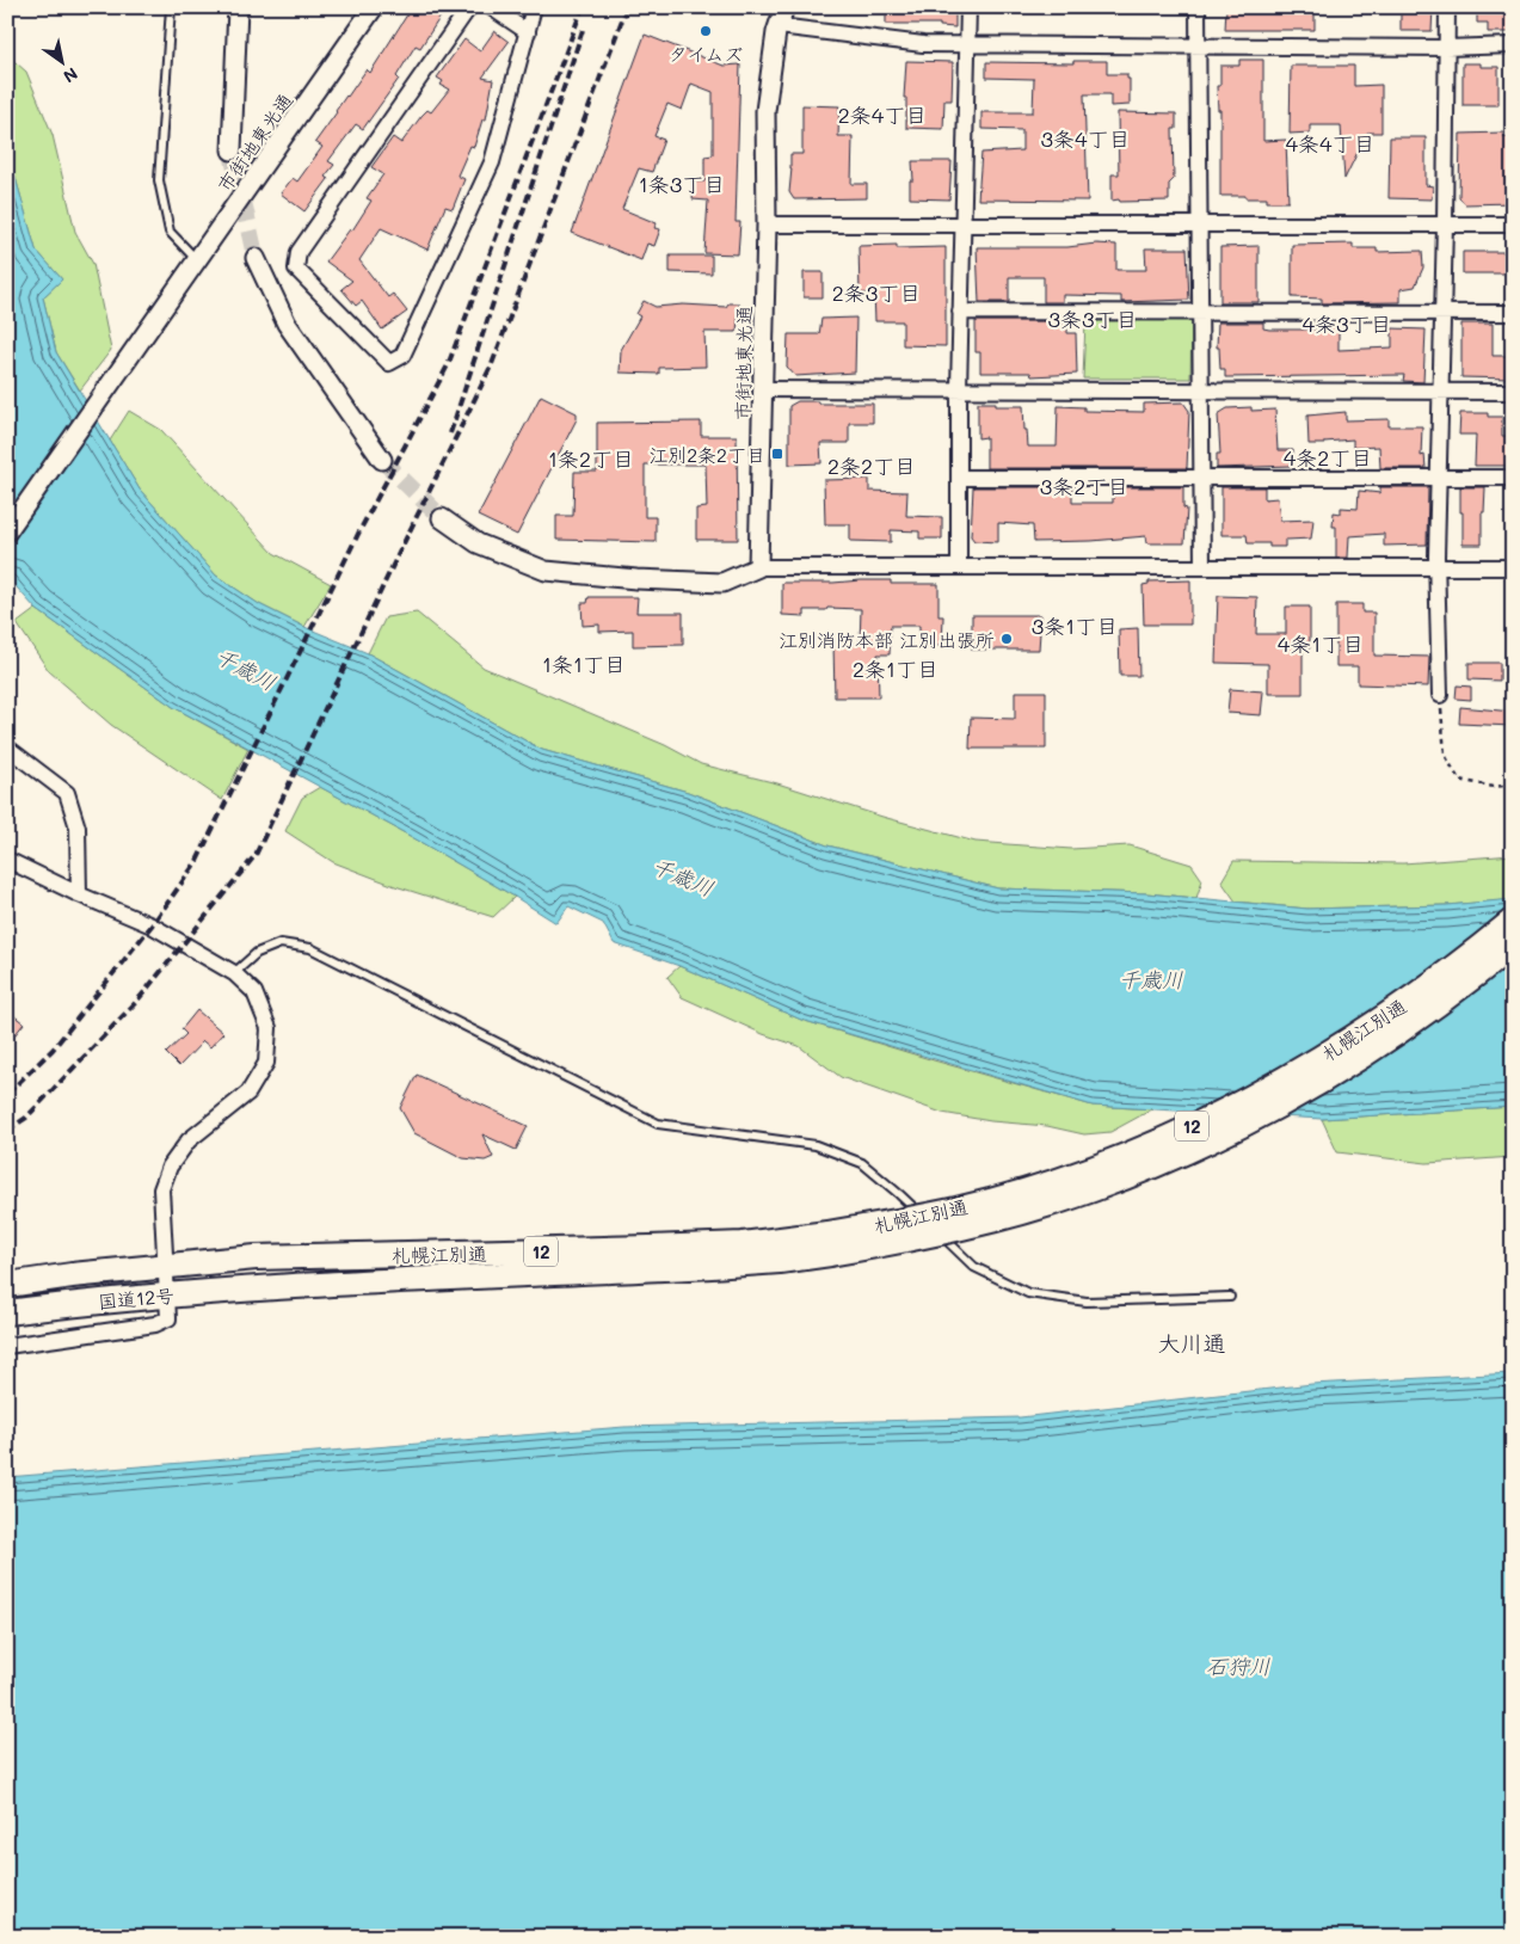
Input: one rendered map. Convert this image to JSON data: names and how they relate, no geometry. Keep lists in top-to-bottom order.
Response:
{
  "streets": {
    "highway": ["札幌江別通", "12", "国道12号"],
    "street": ["市街地東光通"]
  },
  "crossings": [
    ["札幌江別通", "国道12号"]
  ],
  "districts": [
    "2条4丁目",
    "3条4丁目",
    "4条4丁目",
    "1条3丁目",
    "2条3丁目",
    "3条3丁目",
    "4条3丁目",
    "4条2丁目",
    "1条2丁目",
    "2条2丁目",
    "3条2丁目",
    "3条1丁目",
    "4条1丁目",
    "1条1丁目",
    "2条1丁目",
    "大川通"
  ],
  "water": ["千歳川", "石狩川"],
  "places": {
    "other": ["タイムズ", "江別消防本部 江別出張所"],
    "transit": ["江別2条2丁目"]
  },
  "north": "bottom right"
}
